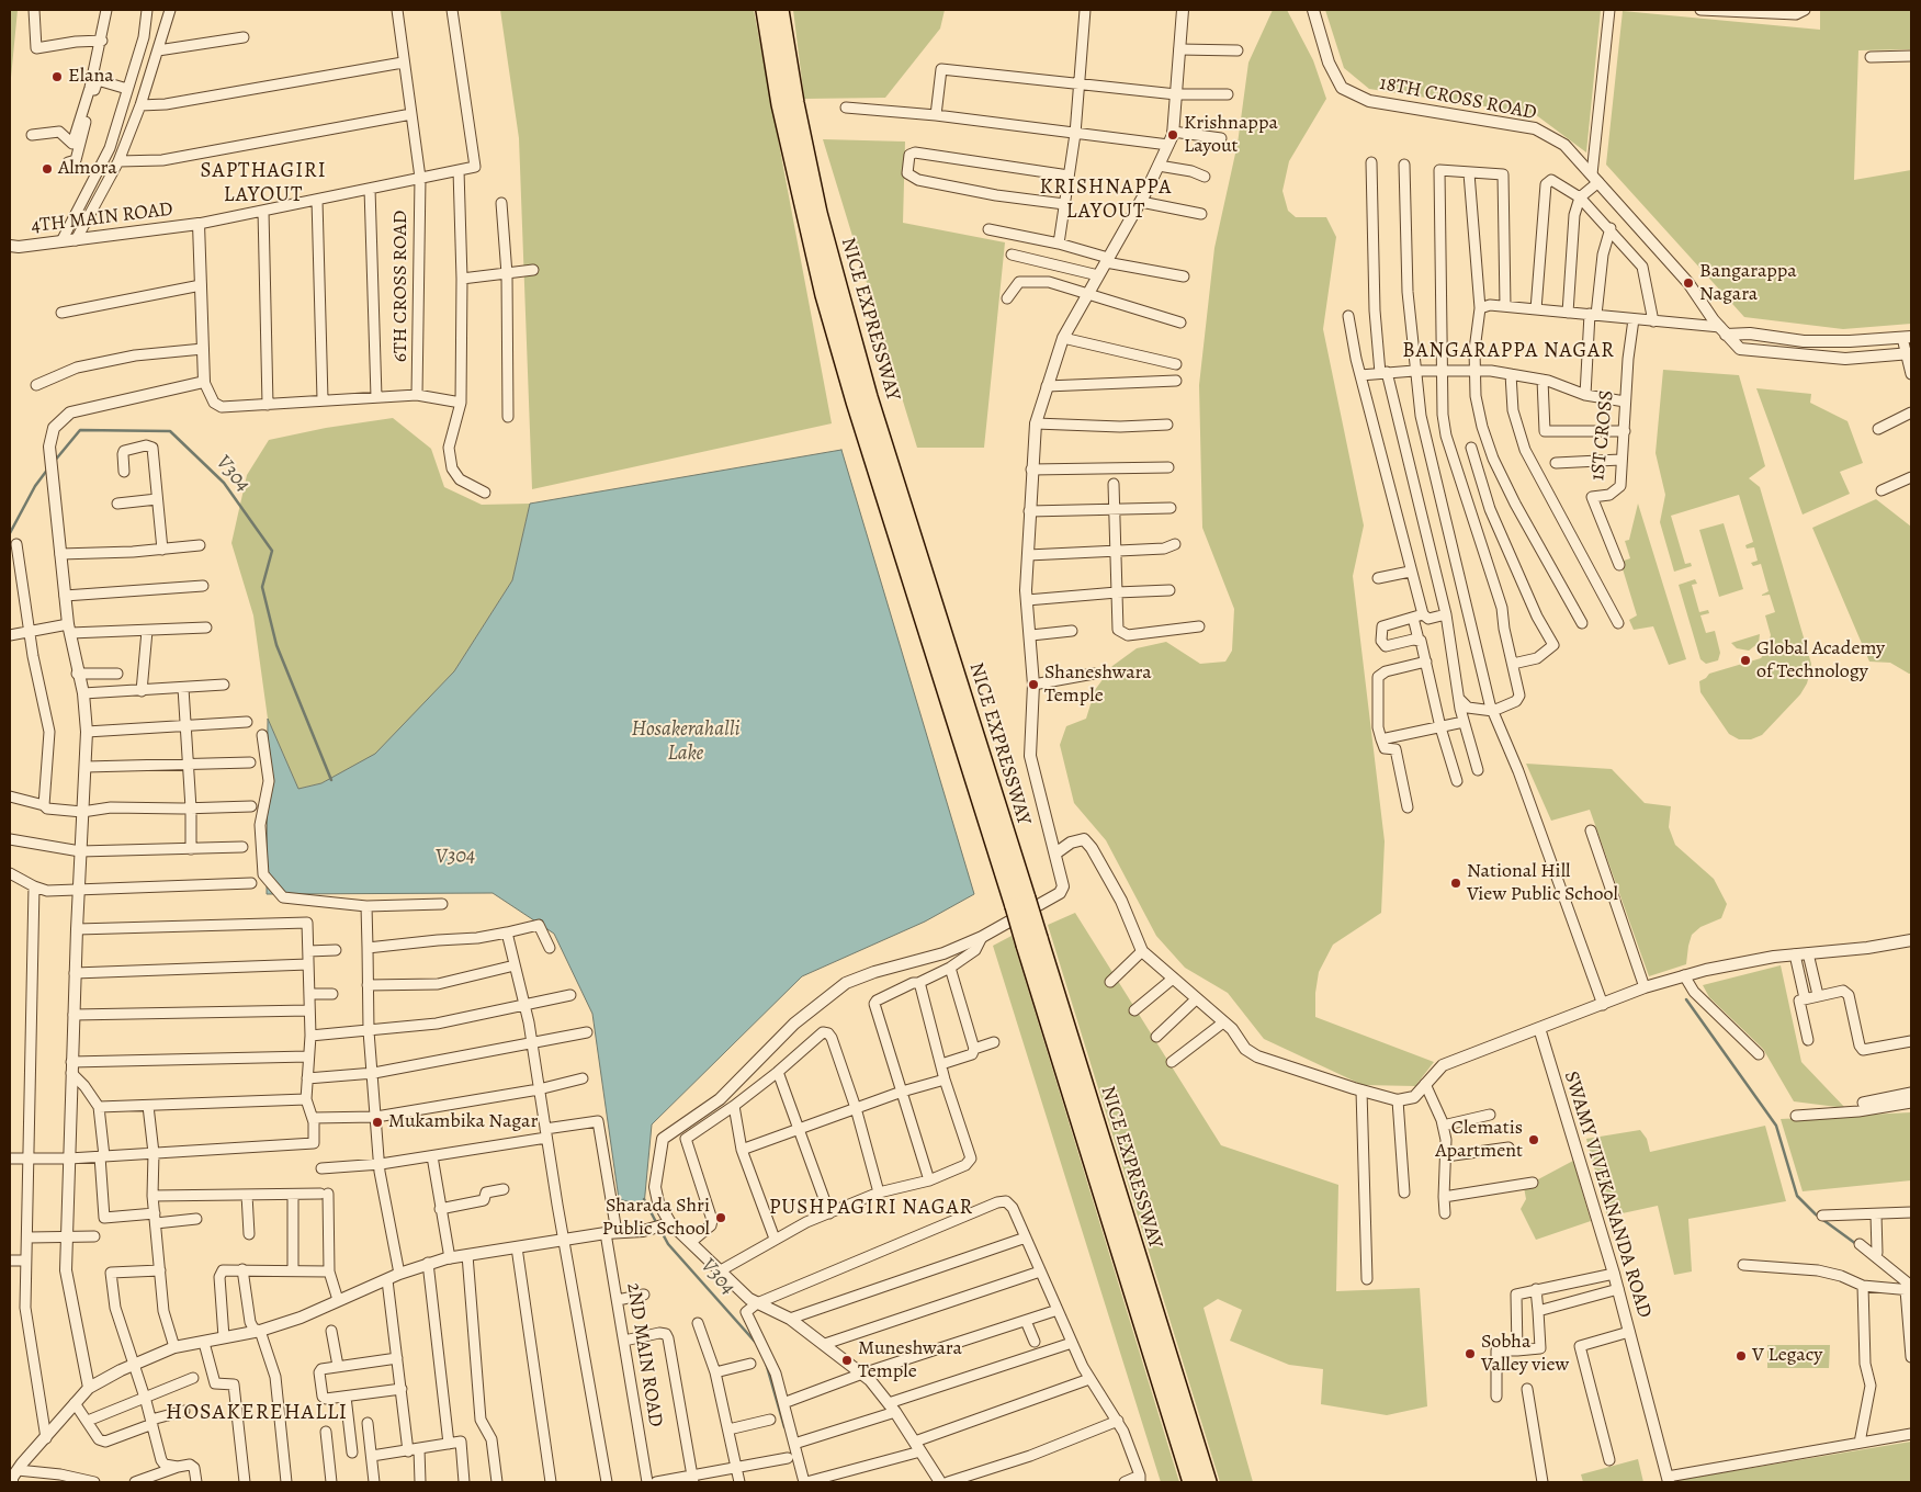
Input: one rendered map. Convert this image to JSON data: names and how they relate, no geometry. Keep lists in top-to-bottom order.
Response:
{
  "streets": {
    "highway": ["NICE EXPRESSWAY"],
    "street": [
      "18TH CROSS ROAD",
      "4TH MAIN ROAD",
      "6TH CROSS ROAD",
      "1ST CROSS",
      "SWAMY VIVEKANANDA ROAD",
      "2ND MAIN ROAD"
    ]
  },
  "districts": [
    "SAPTHAGIRI LAYOUT",
    "KRISHNAPPA LAYOUT",
    "BANGARAPPA NAGAR",
    "PUSHPAGIRI NAGAR",
    "HOSAKEREHALLI"
  ],
  "water": ["V304", "Hosakerahalli Lake"],
  "places": [
    "Elana",
    "Krishnappa Layout",
    "Almora",
    "Bangarappa Nagara",
    "Global Academy of Technology",
    "Shaneshwara Temple",
    "National Hill View Public School",
    "Mukambika Nagar",
    "Clematis Apartment",
    "Sharada Shri Public School",
    "Sobha Valley view",
    "V Legacy",
    "Muneshwara Temple"
  ]
}
